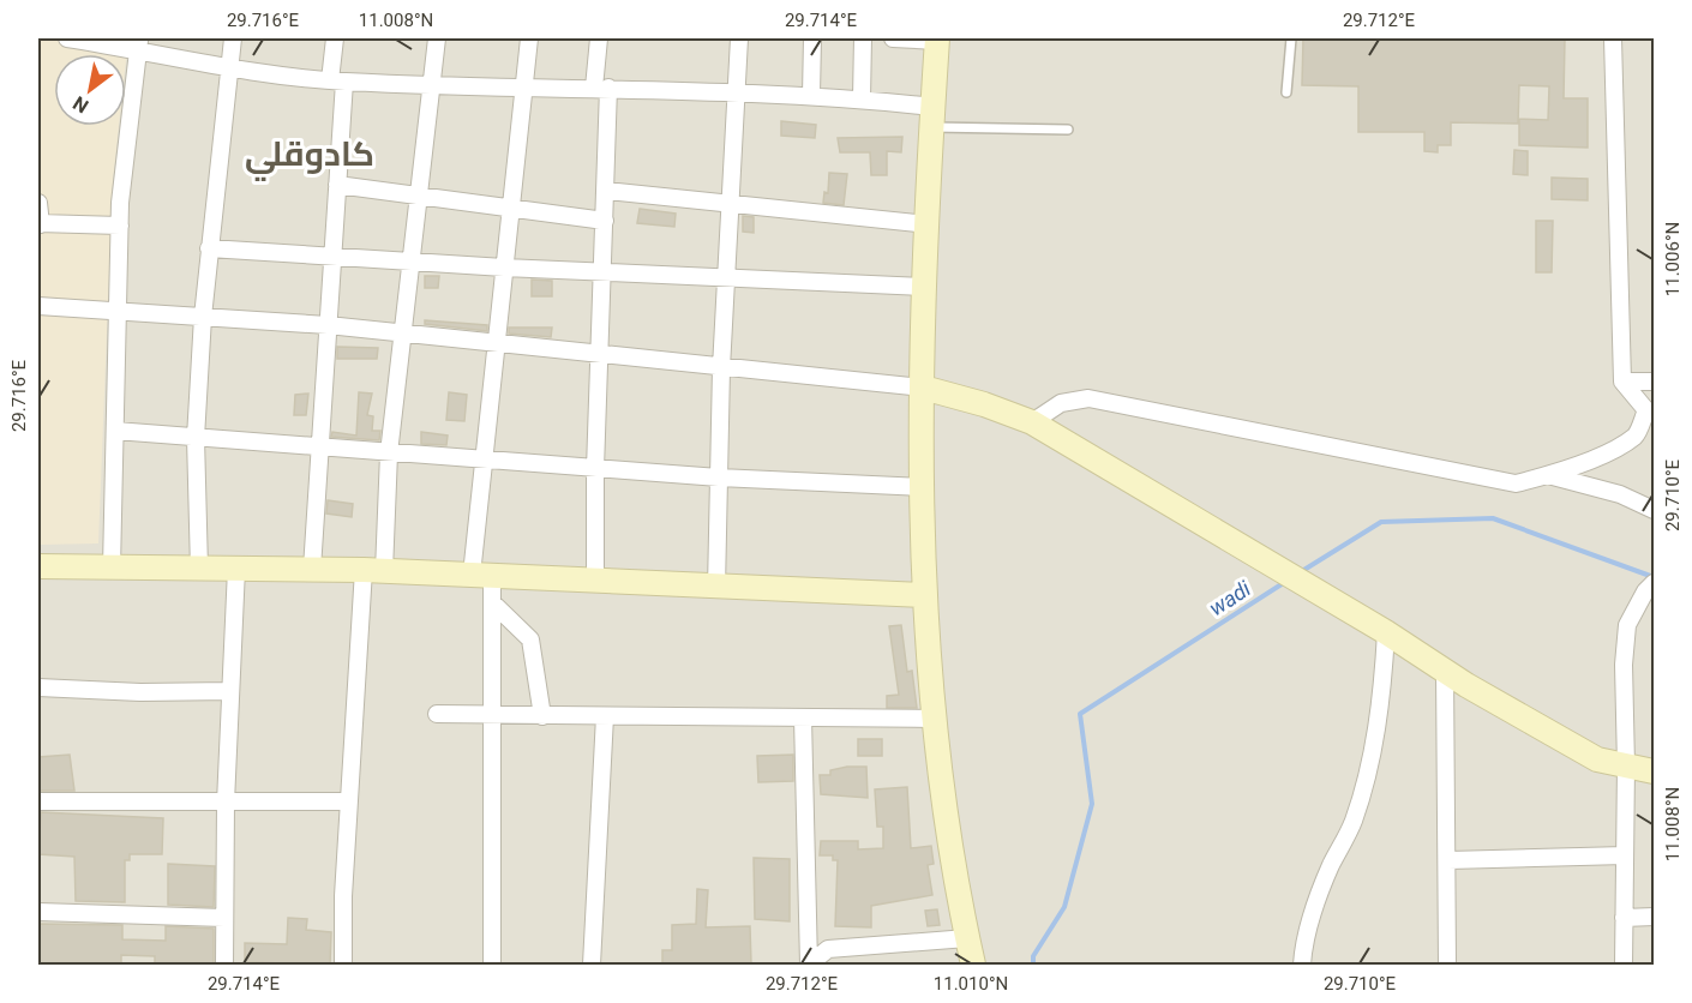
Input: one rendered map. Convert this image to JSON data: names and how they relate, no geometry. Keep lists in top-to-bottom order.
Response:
{
  "districts": ["كادوقلي"],
  "water": ["wadi"],
  "north": "bottom left",
  "coordinates": [
    "29.716°E",
    "11.008°N",
    "29.714°E",
    "29.712°E",
    "11.006°N",
    "29.710°E",
    "11.010°N"
  ]
}
